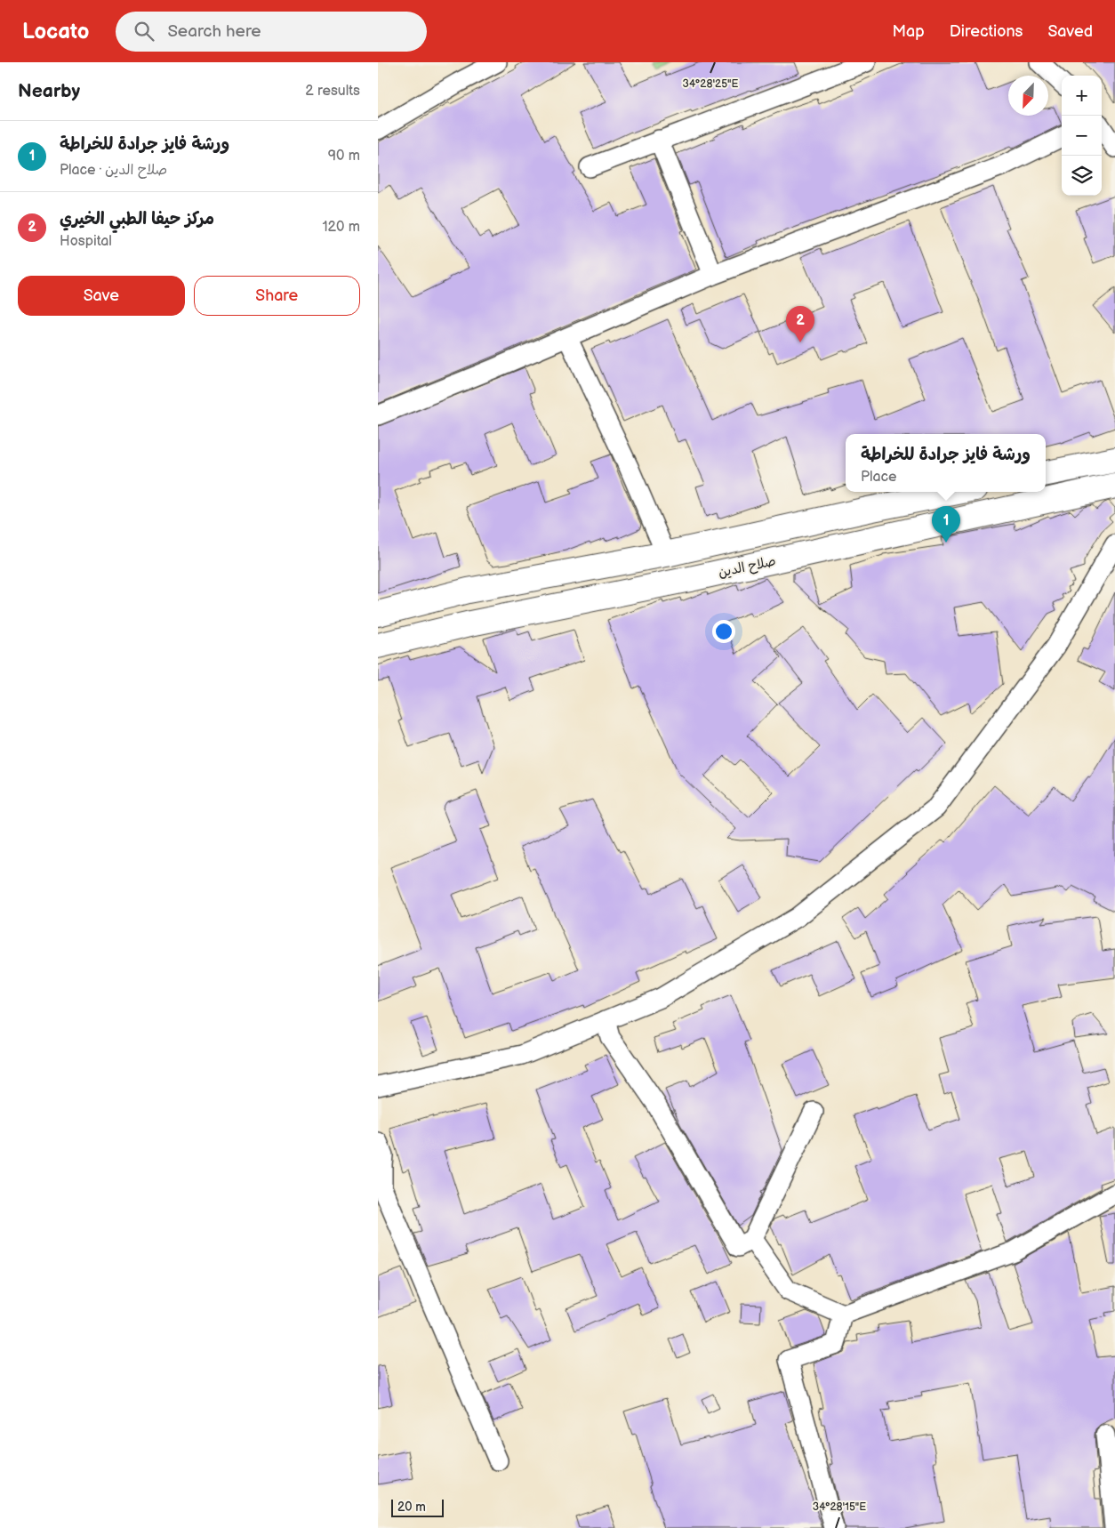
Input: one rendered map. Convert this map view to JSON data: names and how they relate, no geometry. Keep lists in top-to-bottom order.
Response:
{
  "streets": {
    "highway": ["صلاح الدين"]
  },
  "scale_bar": "20 m",
  "north": "bottom left",
  "page": {
    "header": "Locato",
    "search": "Search here",
    "nav": ["Map", "Directions", "Saved"],
    "heading": ["Nearby", "2 results"],
    "map_buttons": ["+", "−"],
    "list": [
      {
        "mark": "1",
        "name": "ورشة فايز جرادة للخراطة",
        "note": "Place · صلاح الدين",
        "value": "90 m"
      },
      {
        "mark": "2",
        "name": "مركز حيفا الطبي الخيري",
        "note": "Hospital",
        "value": "120 m"
      }
    ],
    "buttons": ["Save", "Share"],
    "pins": ["2", "1"],
    "popup": ["ورشة فايز جرادة للخراطة", "Place"],
    "scale": "20 m"
  },
  "coordinates": ["34°28'25\"E", "34°28'15\"E"]
}
